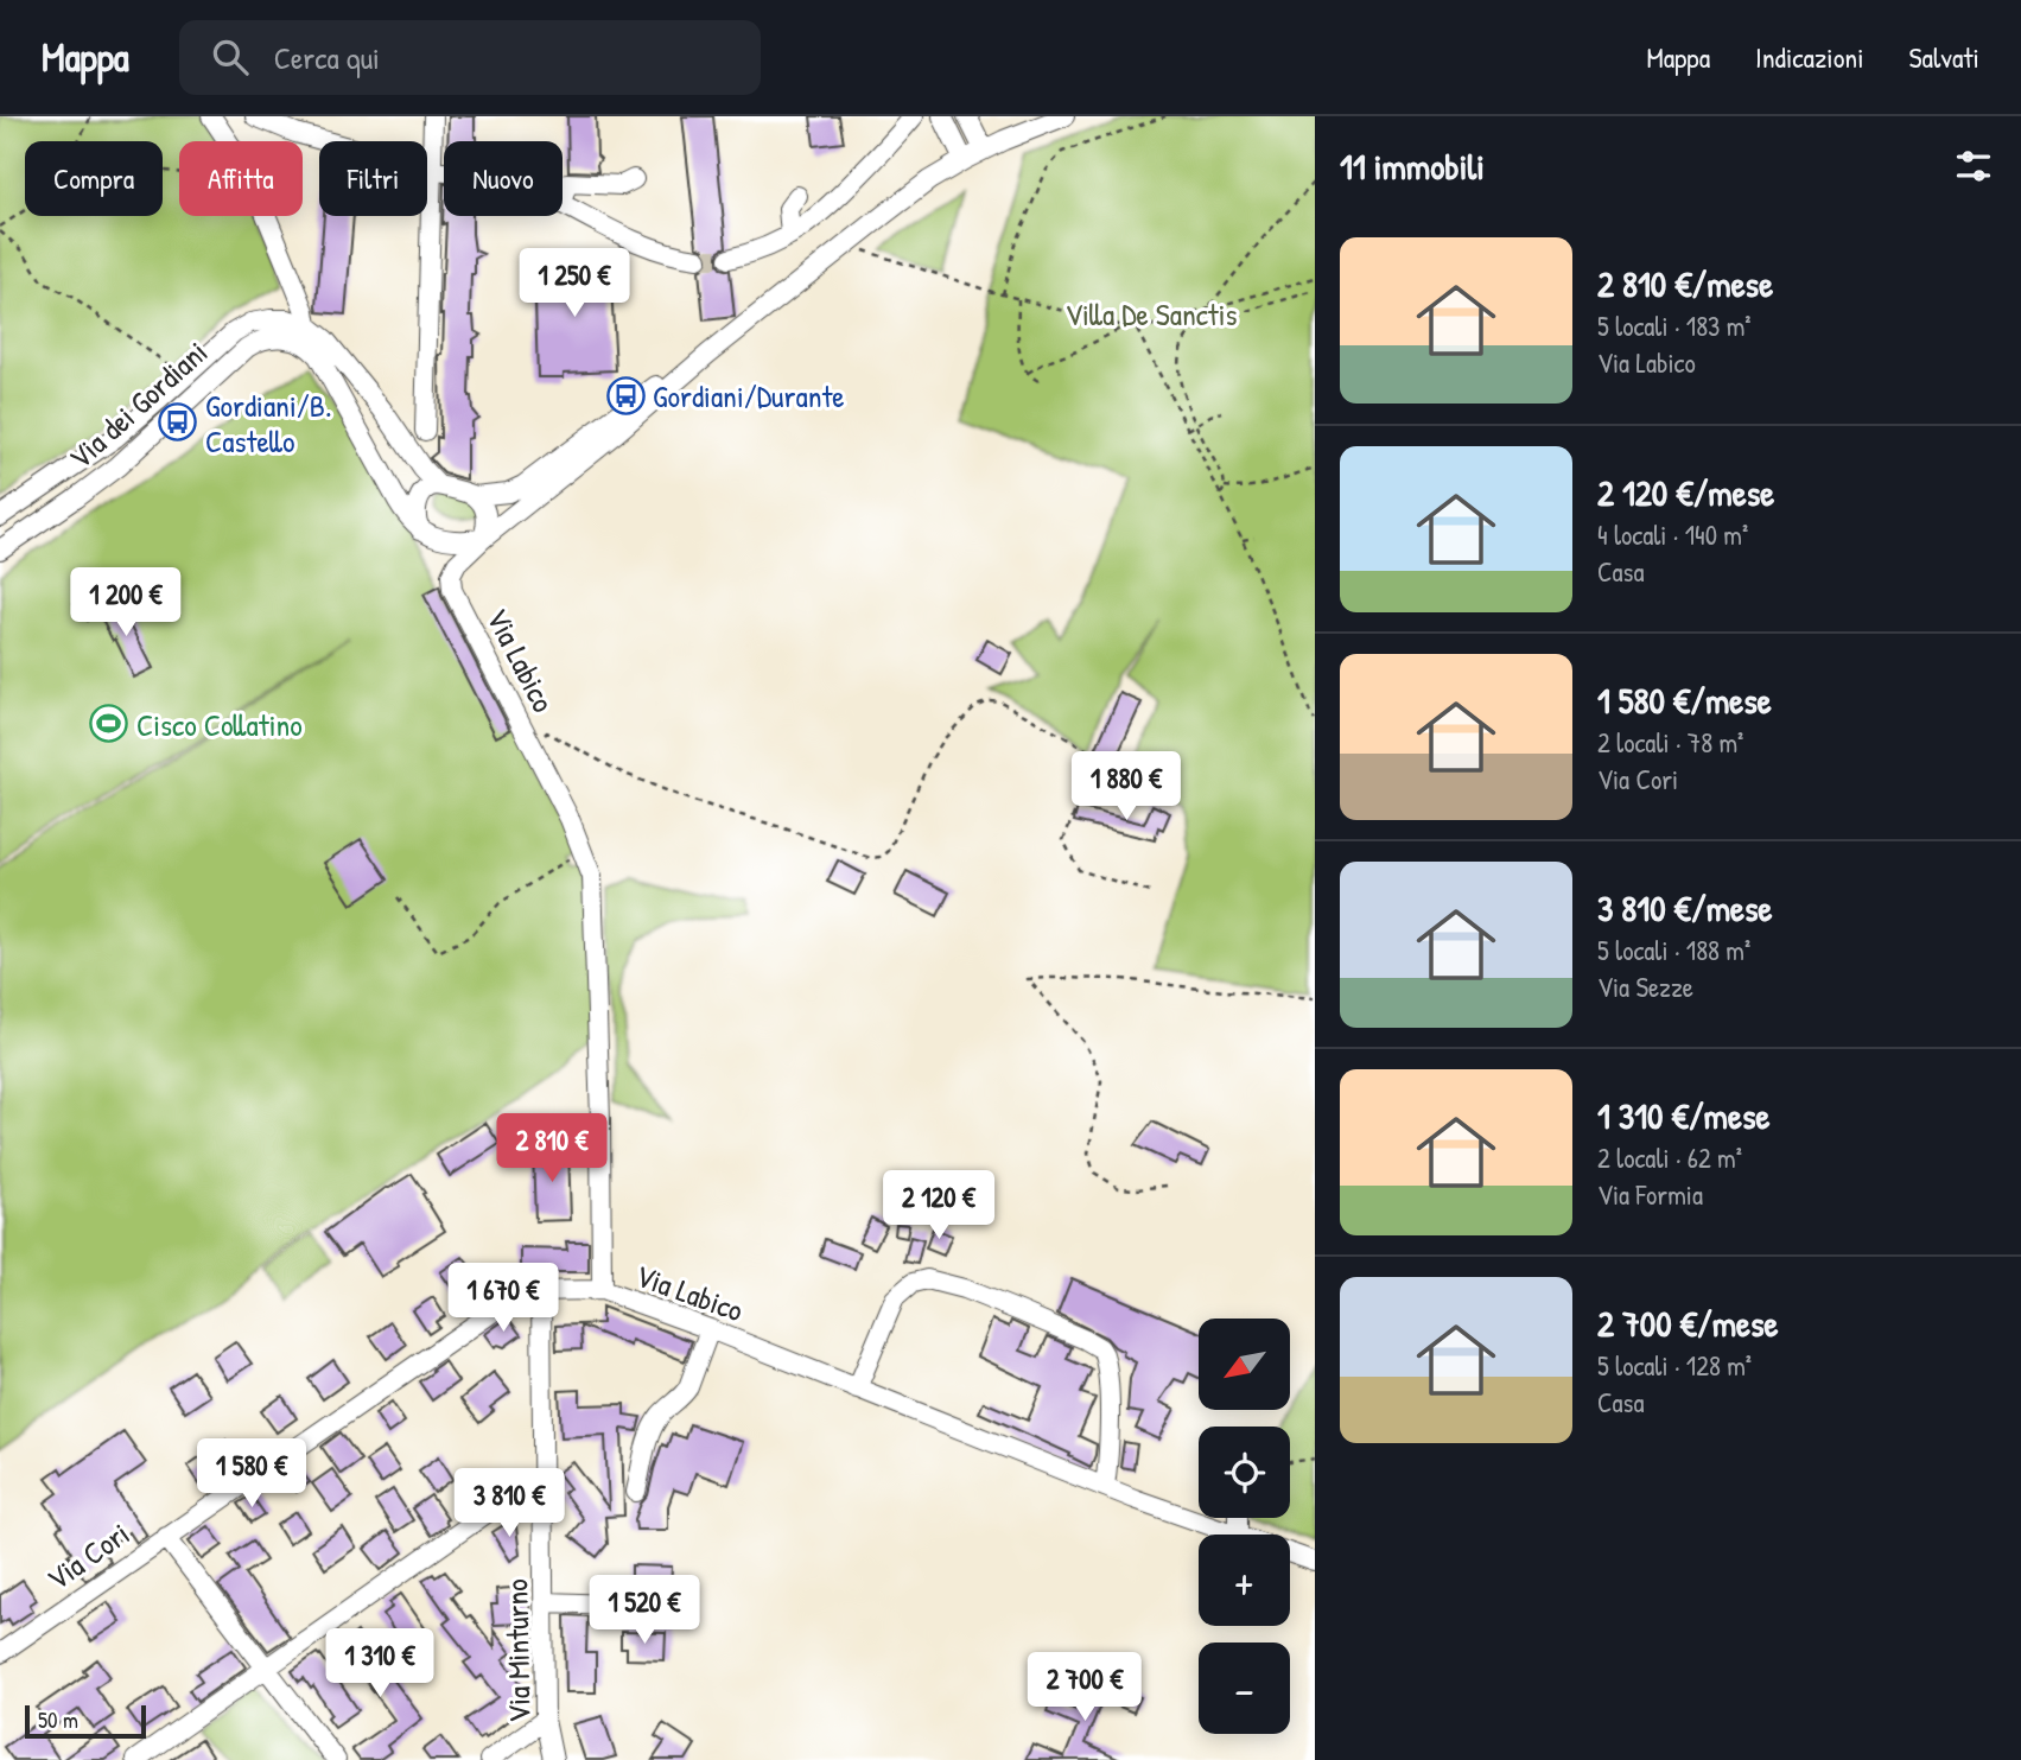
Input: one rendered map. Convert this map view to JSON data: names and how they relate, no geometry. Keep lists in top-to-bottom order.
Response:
{
  "streets": {
    "street": [
      "Via dei Gordiani",
      "Via Labico",
      "Via Cori",
      "Via Minturno"
    ]
  },
  "crossings": [
    ["Via dei Gordiani", "Via Labico"],
    ["Via Labico", "Via Cori"],
    ["Via Cori", "Via Minturno"]
  ],
  "parks": ["Villa De Sanctis"],
  "places": {
    "bus stop": ["Gordiani/Durante", "Gordiani/B. Castello"],
    "sports": ["Cisco Collatino"]
  },
  "scale_bar": "50 m",
  "north": "bottom left",
  "page": {
    "header": "Mappa",
    "search": "Cerca qui",
    "nav": ["Mappa", "Indicazioni", "Salvati"],
    "heading": "11 immobili",
    "chip": [
      "Compra",
      "Affitta",
      "Filtri",
      "Nuovo"
    ],
    "list": [
      {
        "name": "2 810 €/mese",
        "note": "5 locali · 183 m² · Via Labico"
      },
      {
        "name": "2 120 €/mese",
        "note": "4 locali · 140 m² · Casa"
      },
      {
        "name": "1 580 €/mese",
        "note": "2 locali · 78 m² · Via Cori"
      },
      {
        "name": "3 810 €/mese",
        "note": "5 locali · 188 m² · Via Sezze"
      },
      {
        "name": "1 310 €/mese",
        "note": "2 locali · 62 m² · Via Formia"
      },
      {
        "name": "2 700 €/mese",
        "note": "5 locali · 128 m² · Casa"
      }
    ],
    "price": [
      "1 250 €",
      "1 200 €",
      "1 880 €",
      "2 810 €",
      "2 120 €",
      "1 670 €",
      "1 580 €",
      "3 810 €",
      "1 520 €",
      "1 310 €",
      "2 700 €"
    ],
    "map_buttons": ["+", "−"],
    "scale": "50 m"
  }
}
